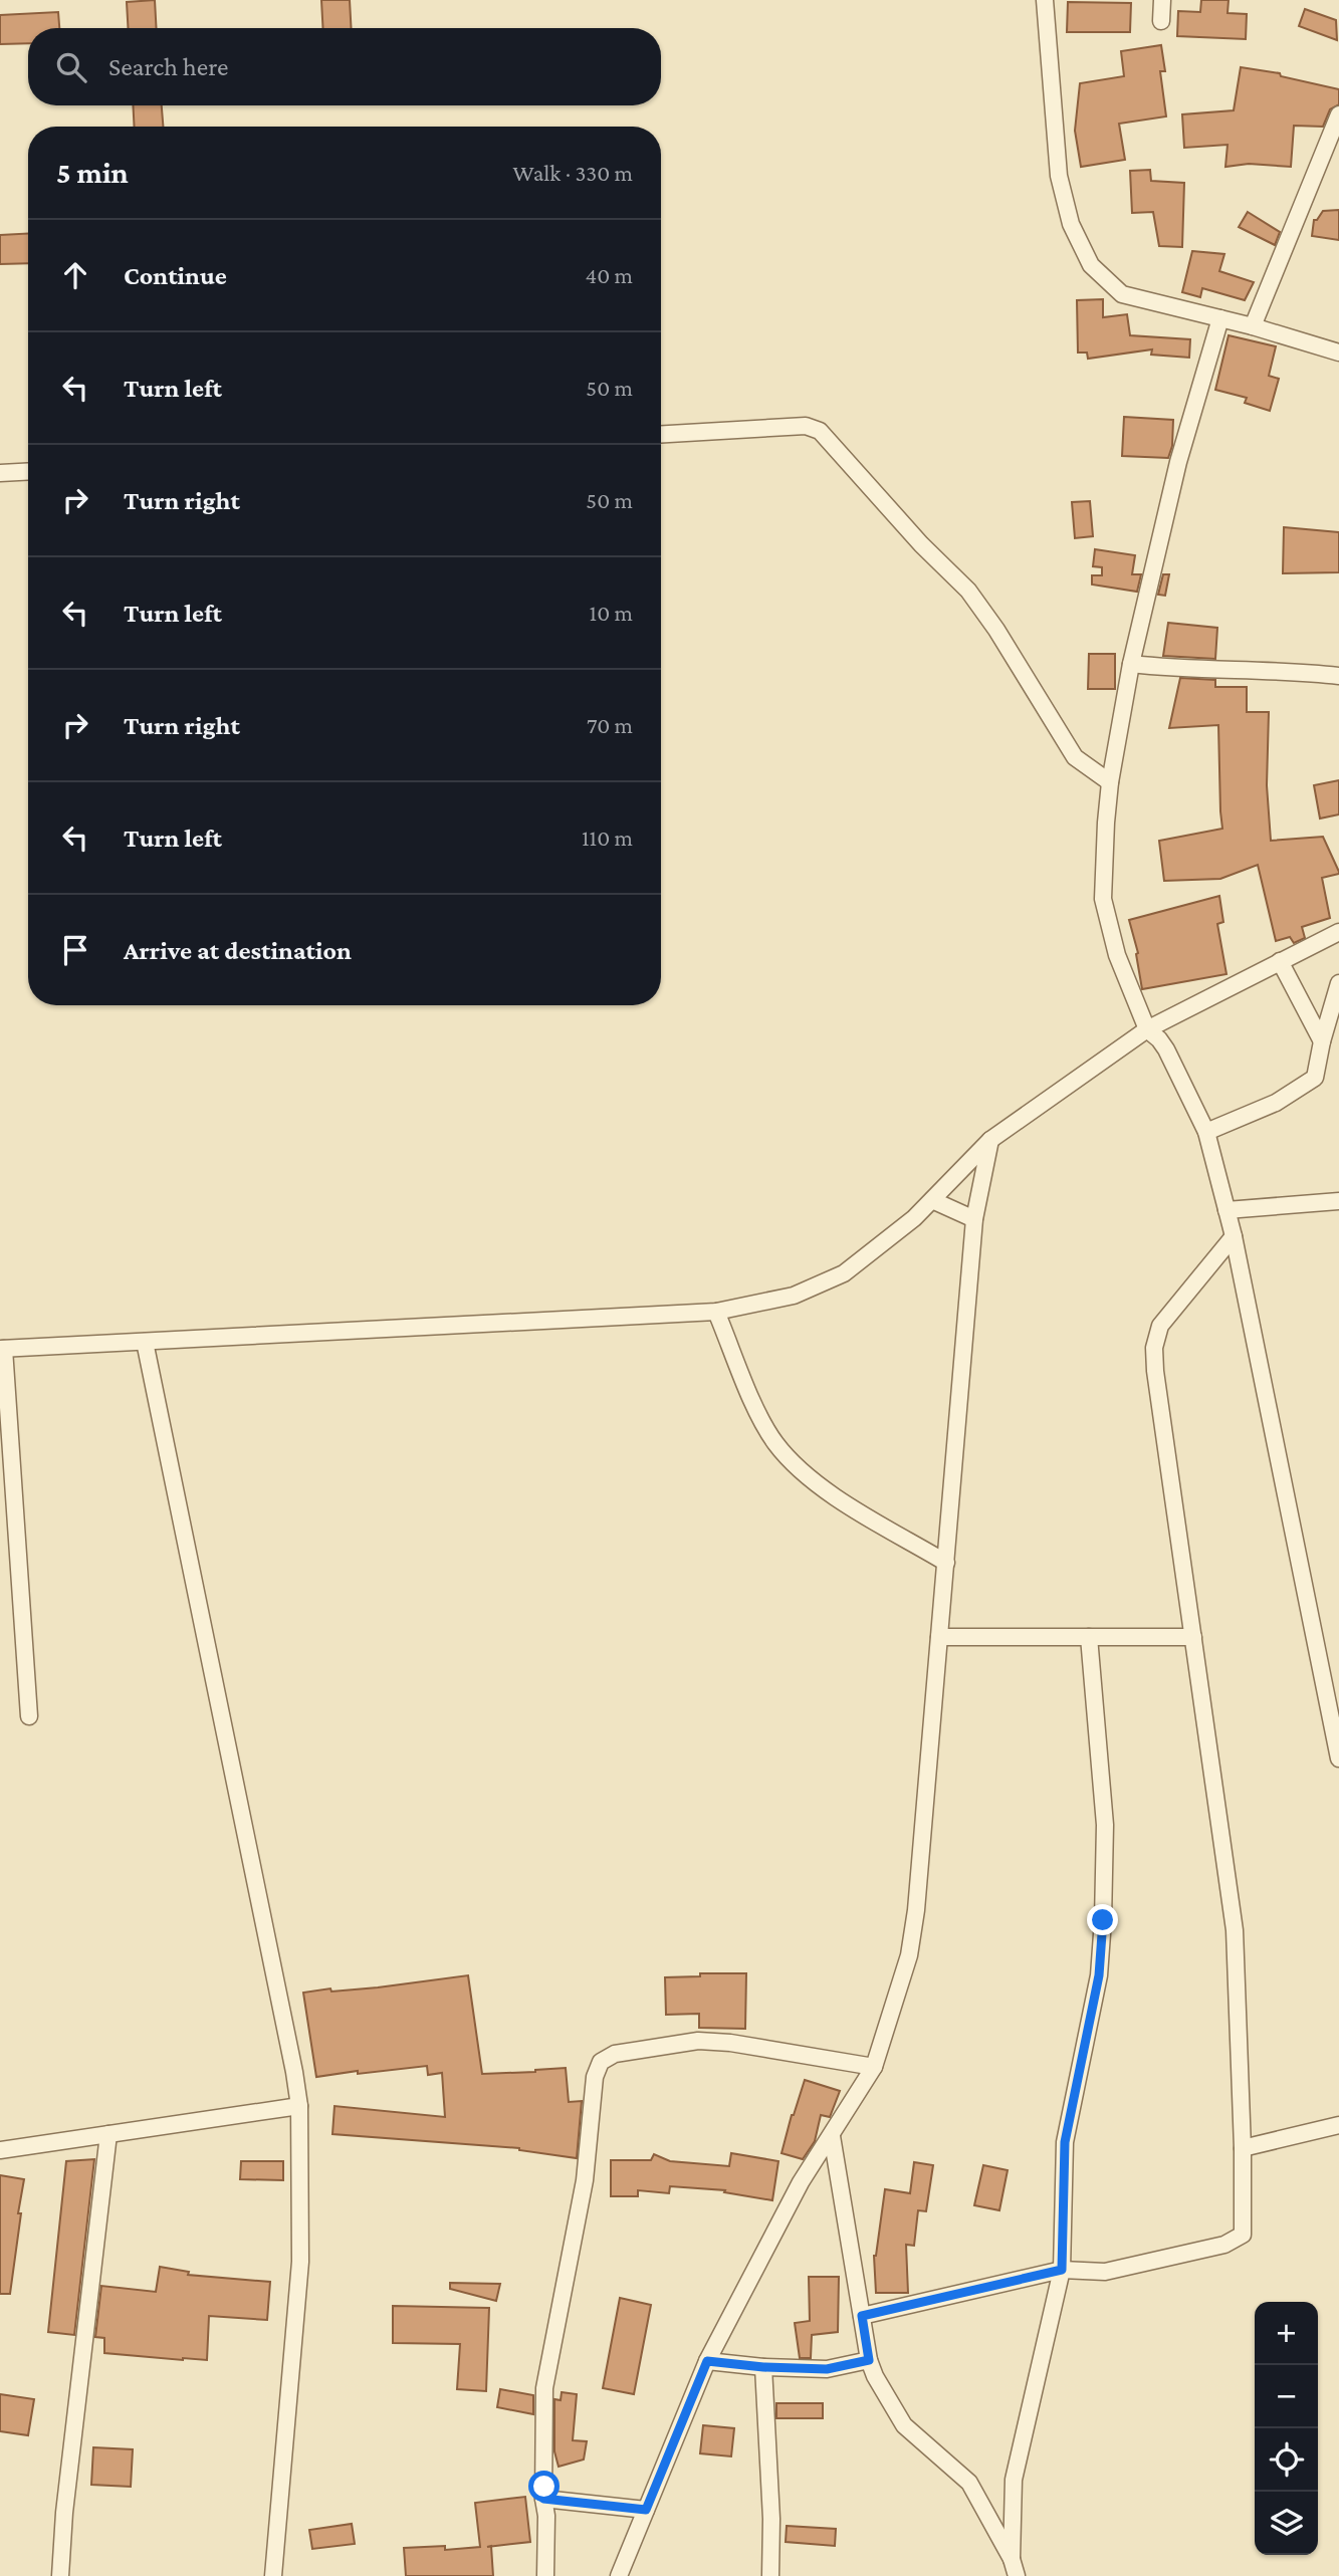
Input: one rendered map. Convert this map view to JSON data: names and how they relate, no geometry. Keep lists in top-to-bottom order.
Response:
{
  "page": {
    "search": "Search here",
    "heading": ["5 min", "Walk · 330 m"],
    "list": [
      ["Continue", "40 m"],
      ["Turn left", "50 m"],
      ["Turn right", "50 m"],
      ["Turn left", "10 m"],
      ["Turn right", "70 m"],
      ["Turn left", "110 m"],
      "Arrive at destination"
    ],
    "map_buttons": ["+", "−"]
  }
}
